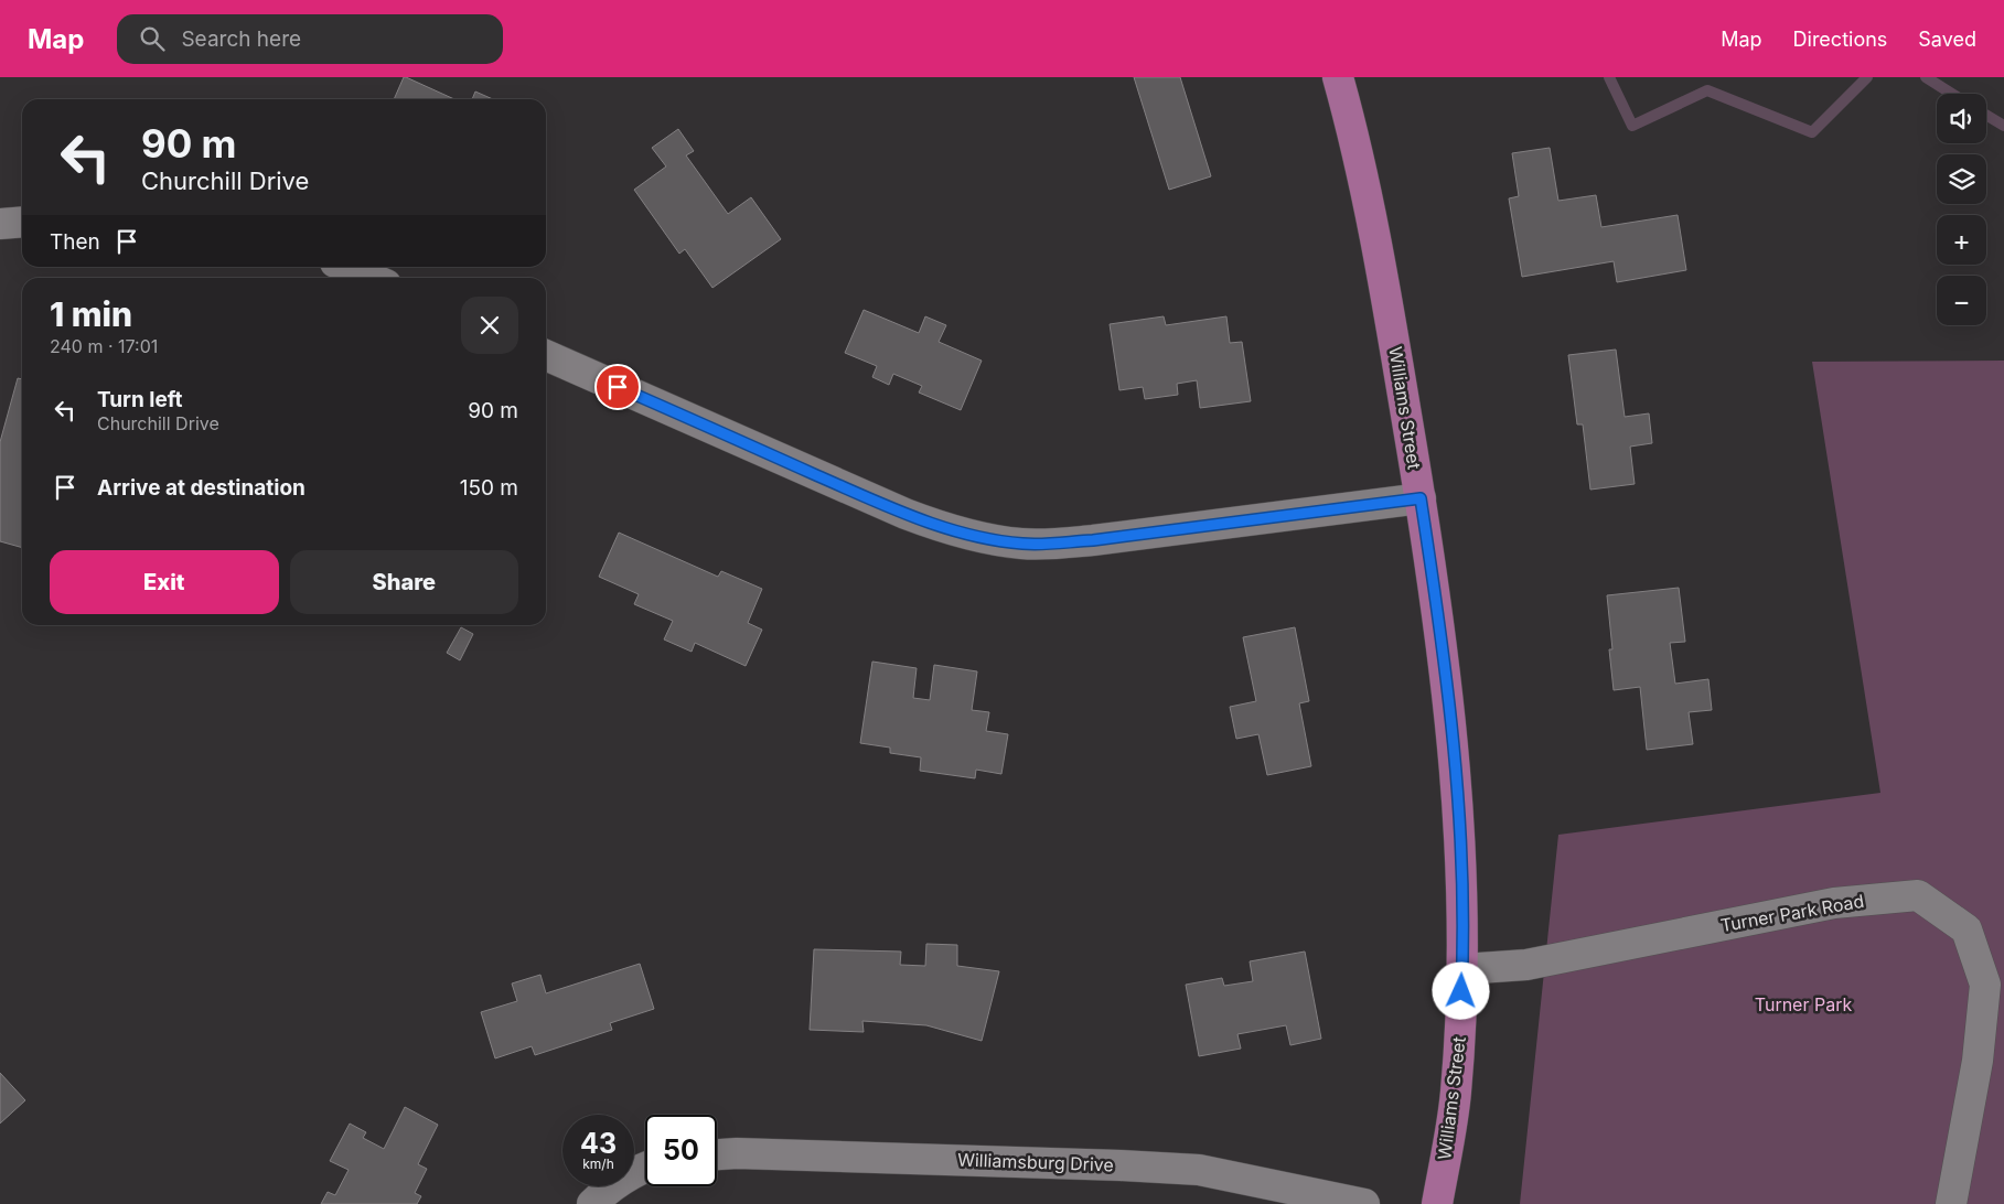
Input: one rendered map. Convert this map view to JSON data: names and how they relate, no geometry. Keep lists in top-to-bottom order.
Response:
{
  "streets": {
    "main road": ["Williams Street"],
    "street": ["Turner Park Road", "Williamsburg Drive"]
  },
  "crossings": [
    ["Williams Street", "Turner Park Road"]
  ],
  "parks": ["Turner Park"],
  "page": {
    "header": "Map",
    "search": "Search here",
    "nav": ["Map", "Directions", "Saved"],
    "map_buttons": ["+", "−"],
    "turn": ["90 m", "Churchill Drive"],
    "then": "Then",
    "heading": ["1 min", "240 m · 17:01"],
    "list": [
      {
        "name": "Turn left",
        "note": "Churchill Drive",
        "value": "90 m"
      },
      {
        "name": "Arrive at destination",
        "value": "150 m"
      }
    ],
    "buttons": ["Exit", "Share"],
    "speed": "43 km/h",
    "limit": "50"
  }
}
